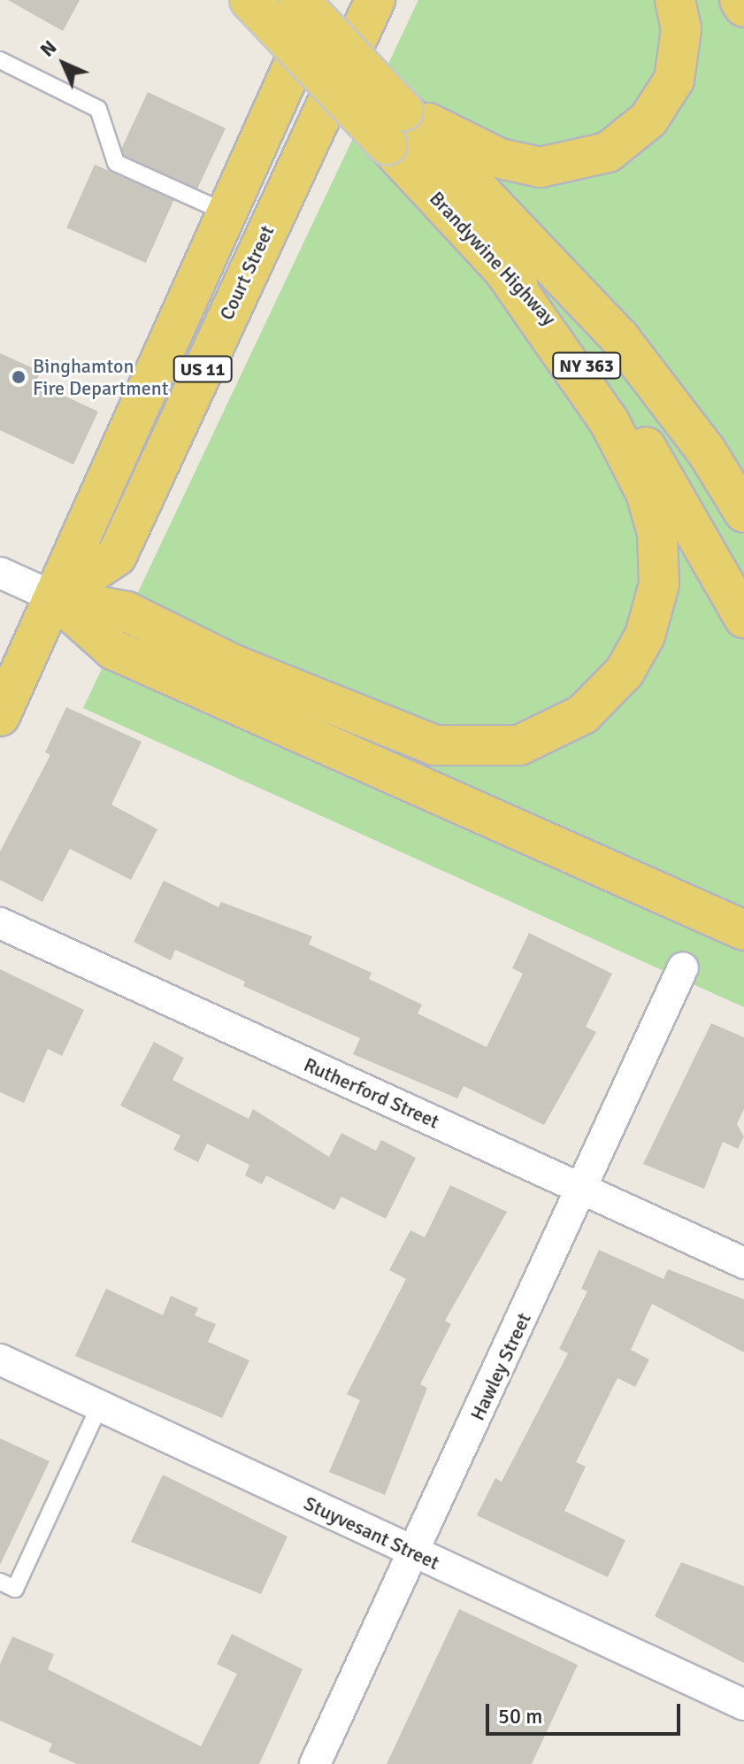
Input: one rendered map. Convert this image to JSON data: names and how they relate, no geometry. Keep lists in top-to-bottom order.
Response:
{
  "streets": {
    "main road": [
      "Brandywine Highway",
      "Court Street",
      "NY 363",
      "US 11"
    ],
    "street": ["Rutherford Street", "Hawley Street", "Stuyvesant Street"]
  },
  "crossings": [
    ["Rutherford Street", "Hawley Street"],
    ["Hawley Street", "Stuyvesant Street"]
  ],
  "places": ["Binghamton Fire Department"],
  "scale_bar": "50 m",
  "north": "top left"
}
